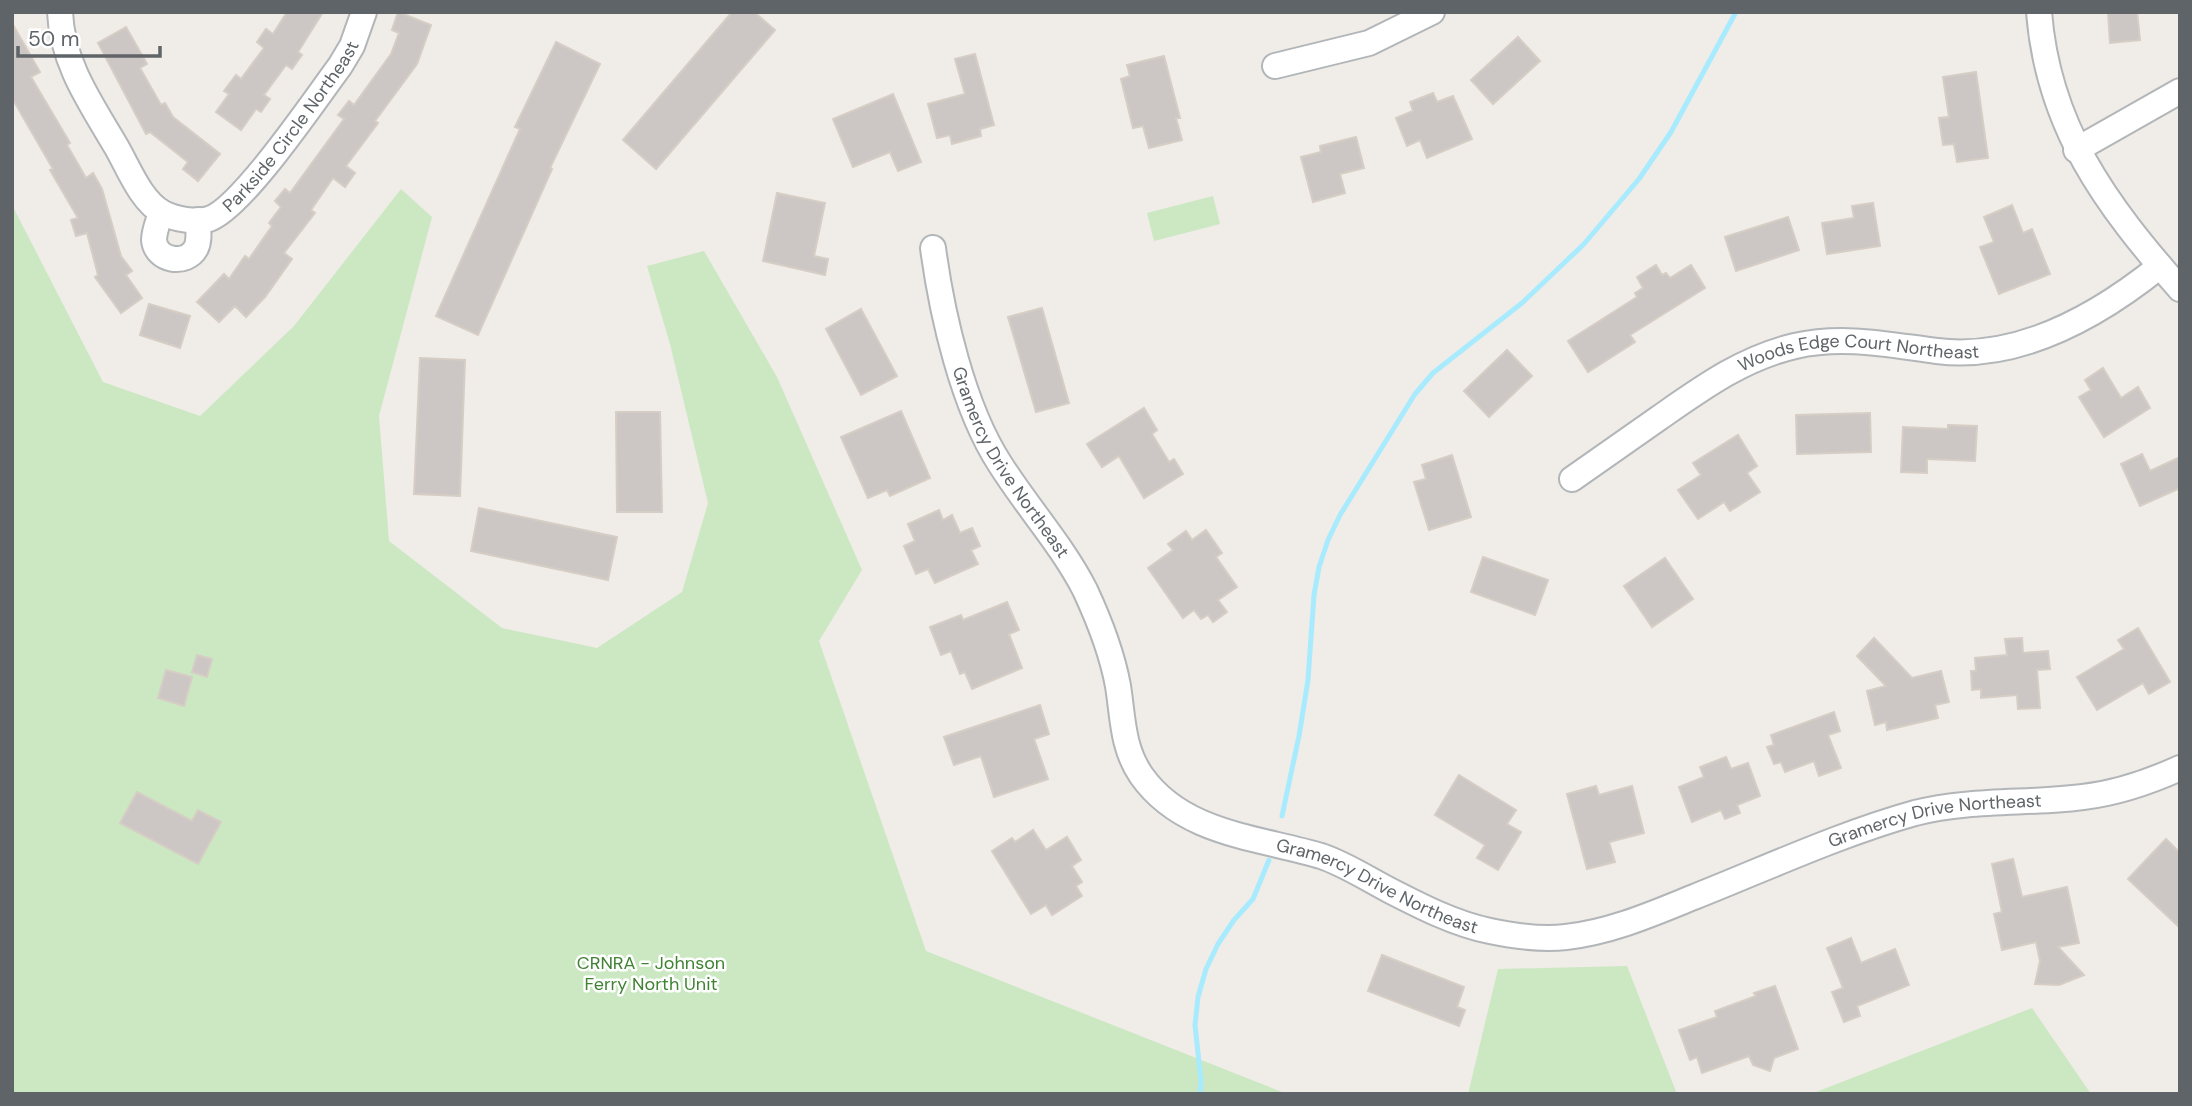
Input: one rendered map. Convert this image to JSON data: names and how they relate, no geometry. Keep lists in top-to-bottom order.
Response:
{
  "streets": {
    "street": ["Parkside Circle Northeast", "Woods Edge Court Northeast", "Gramercy Drive Northeast"]
  },
  "parks": ["CRNRA - Johnson Ferry North Unit"],
  "scale_bar": "50 m"
}
